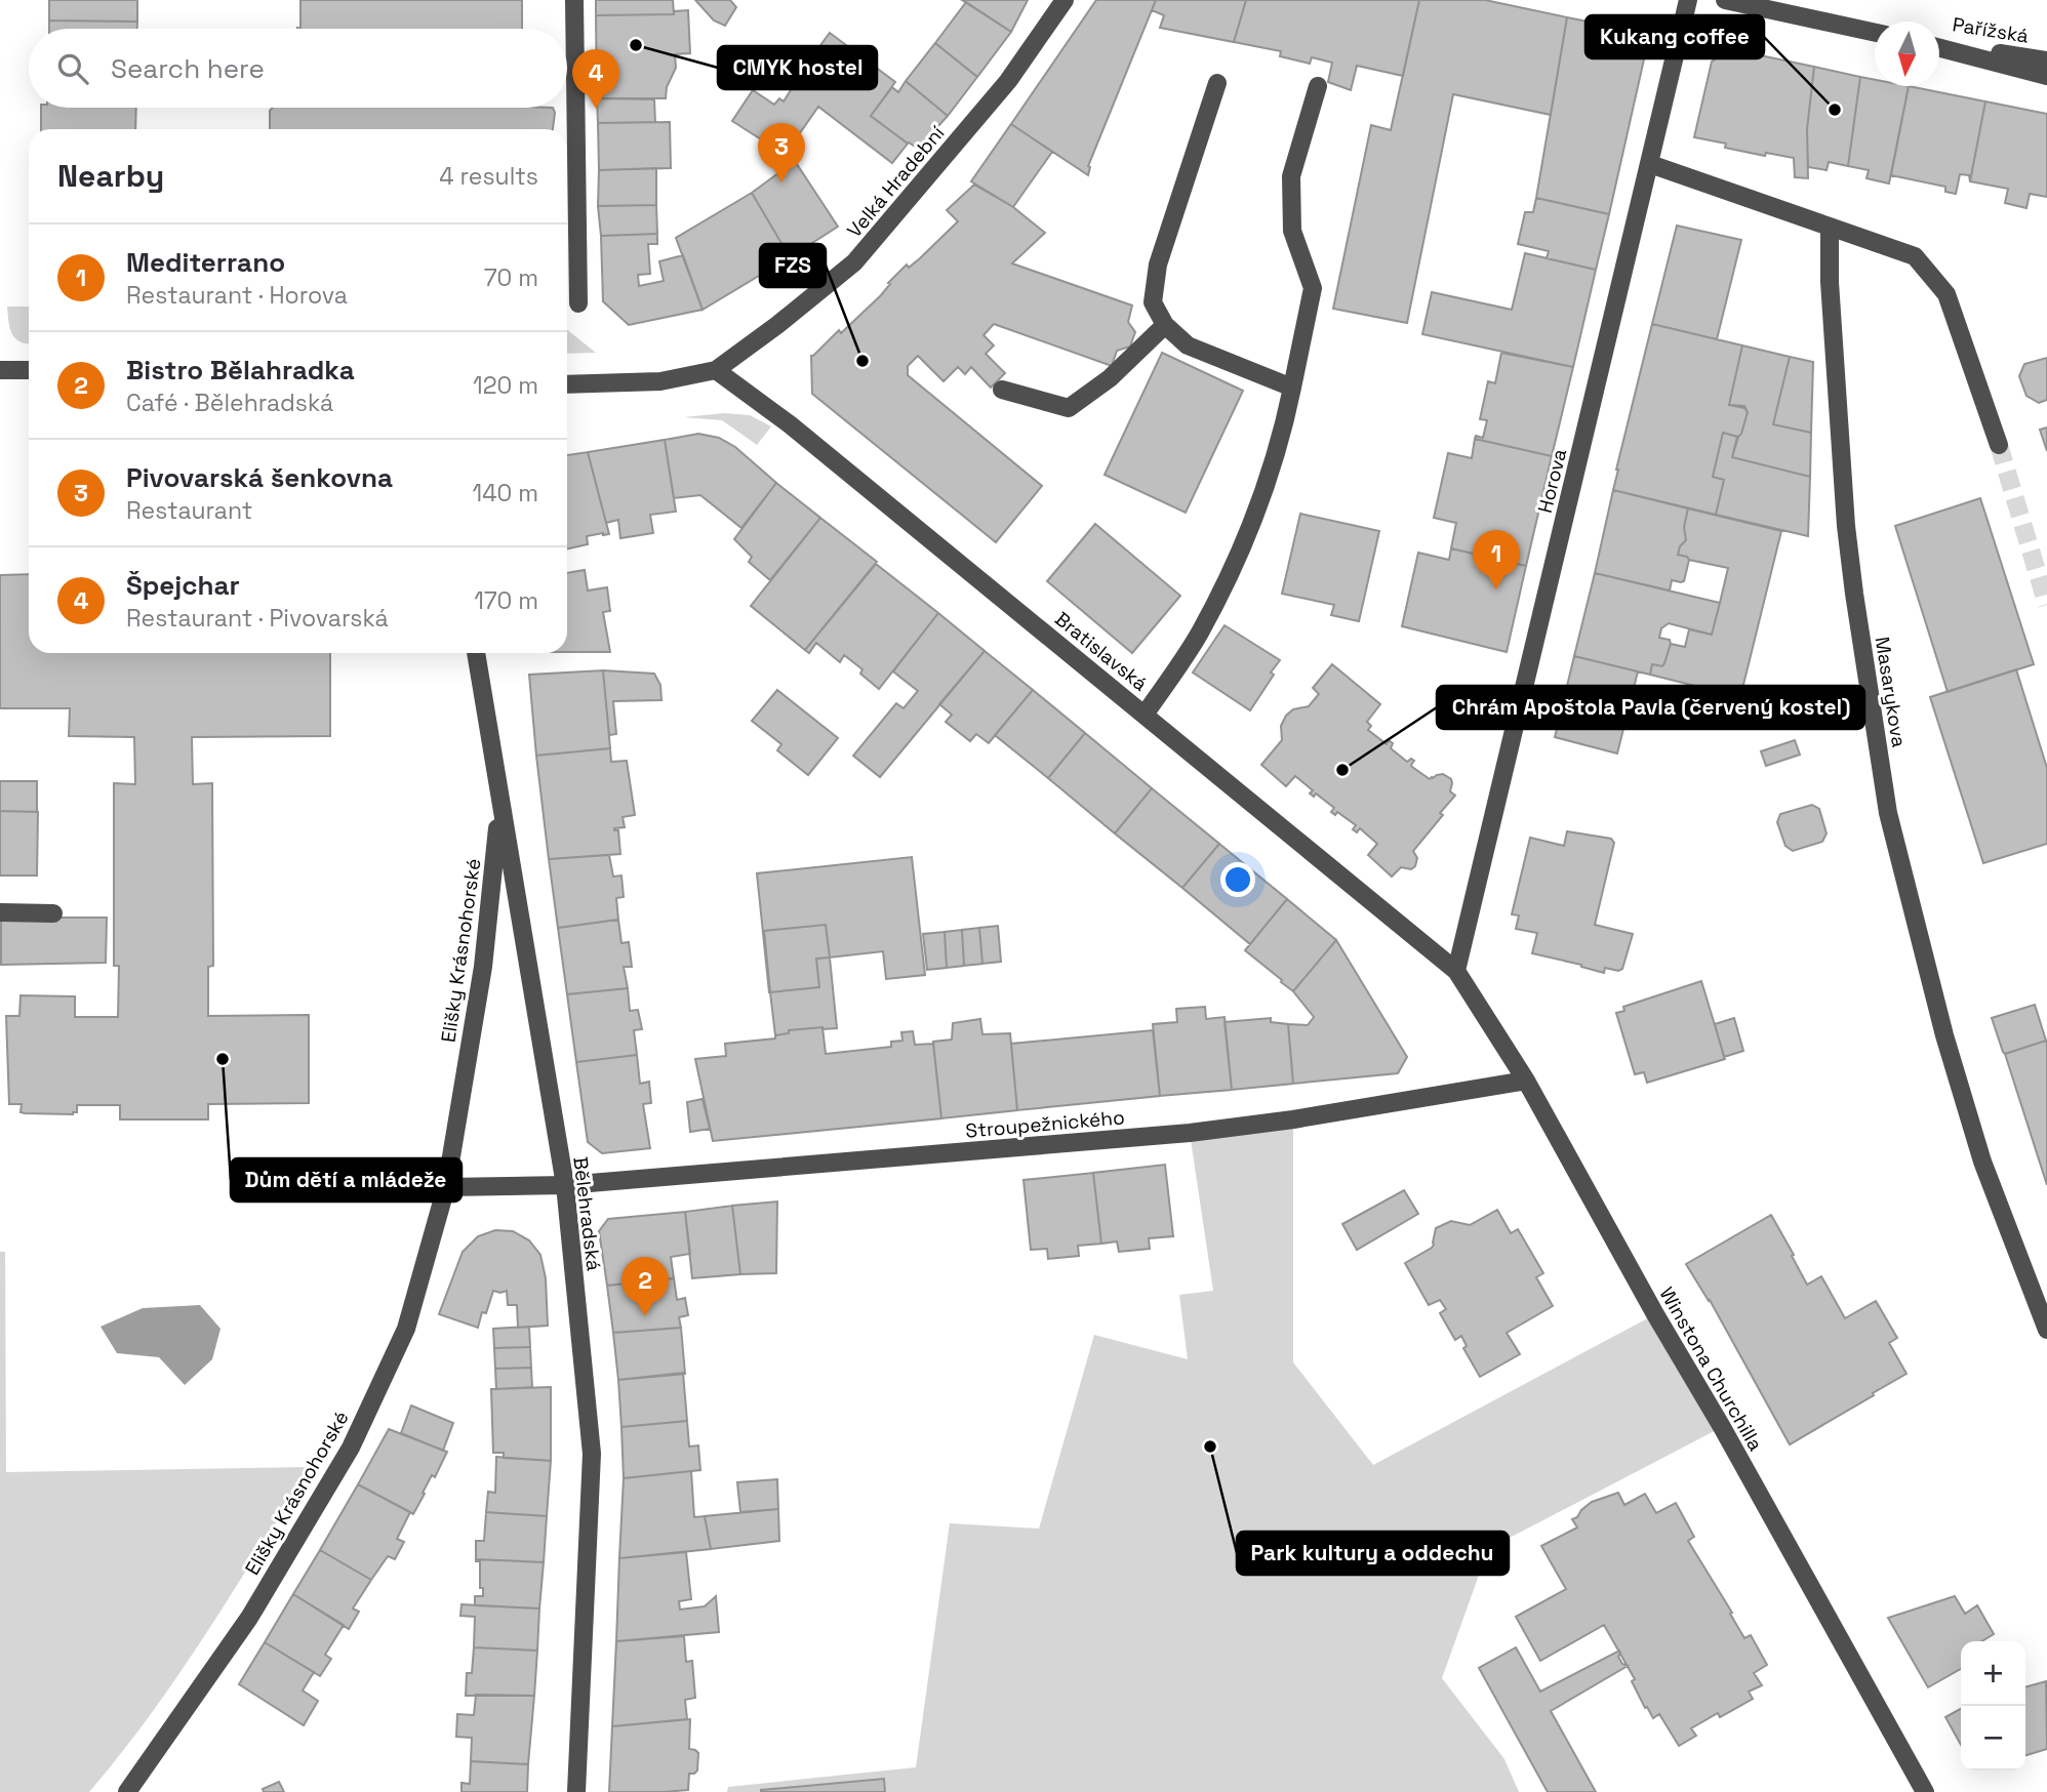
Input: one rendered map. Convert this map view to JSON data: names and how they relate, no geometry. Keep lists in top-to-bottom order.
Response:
{
  "streets": {
    "street": [
      "Pařížská",
      "Velká Hradební",
      "Horova",
      "Bratislavská",
      "Masarykova",
      "Elišky Krásnohorské",
      "Stroupežnického",
      "Bělehradská",
      "Winstona Churchilla"
    ]
  },
  "crossings": [
    ["Velká Hradební", "Bratislavská"],
    ["Horova", "Bratislavská"],
    ["Horova", "Winstona Churchilla"],
    ["Bratislavská", "Winstona Churchilla"],
    ["Elišky Krásnohorské", "Bělehradská"],
    ["Stroupežnického", "Bělehradská"],
    ["Stroupežnického", "Winstona Churchilla"]
  ],
  "places": [
    "CMYK hostel",
    "Kukang coffee",
    "FZS",
    "Chrám Apoštola Pavla (červený kostel)",
    "Dům dětí a mládeže",
    "Park kultury a oddechu"
  ],
  "north": "bottom",
  "page": {
    "search": "Search here",
    "pins": [
      "4",
      "3",
      "1",
      "2"
    ],
    "heading": ["Nearby", "4 results"],
    "list": [
      {
        "mark": "1",
        "name": "Mediterrano",
        "note": "Restaurant · Horova",
        "value": "70 m"
      },
      {
        "mark": "2",
        "name": "Bistro Bělahradka",
        "note": "Café · Bělehradská",
        "value": "120 m"
      },
      {
        "mark": "3",
        "name": "Pivovarská šenkovna",
        "note": "Restaurant",
        "value": "140 m"
      },
      {
        "mark": "4",
        "name": "Špejchar",
        "note": "Restaurant · Pivovarská",
        "value": "170 m"
      }
    ],
    "map_buttons": ["+", "−"]
  }
}
